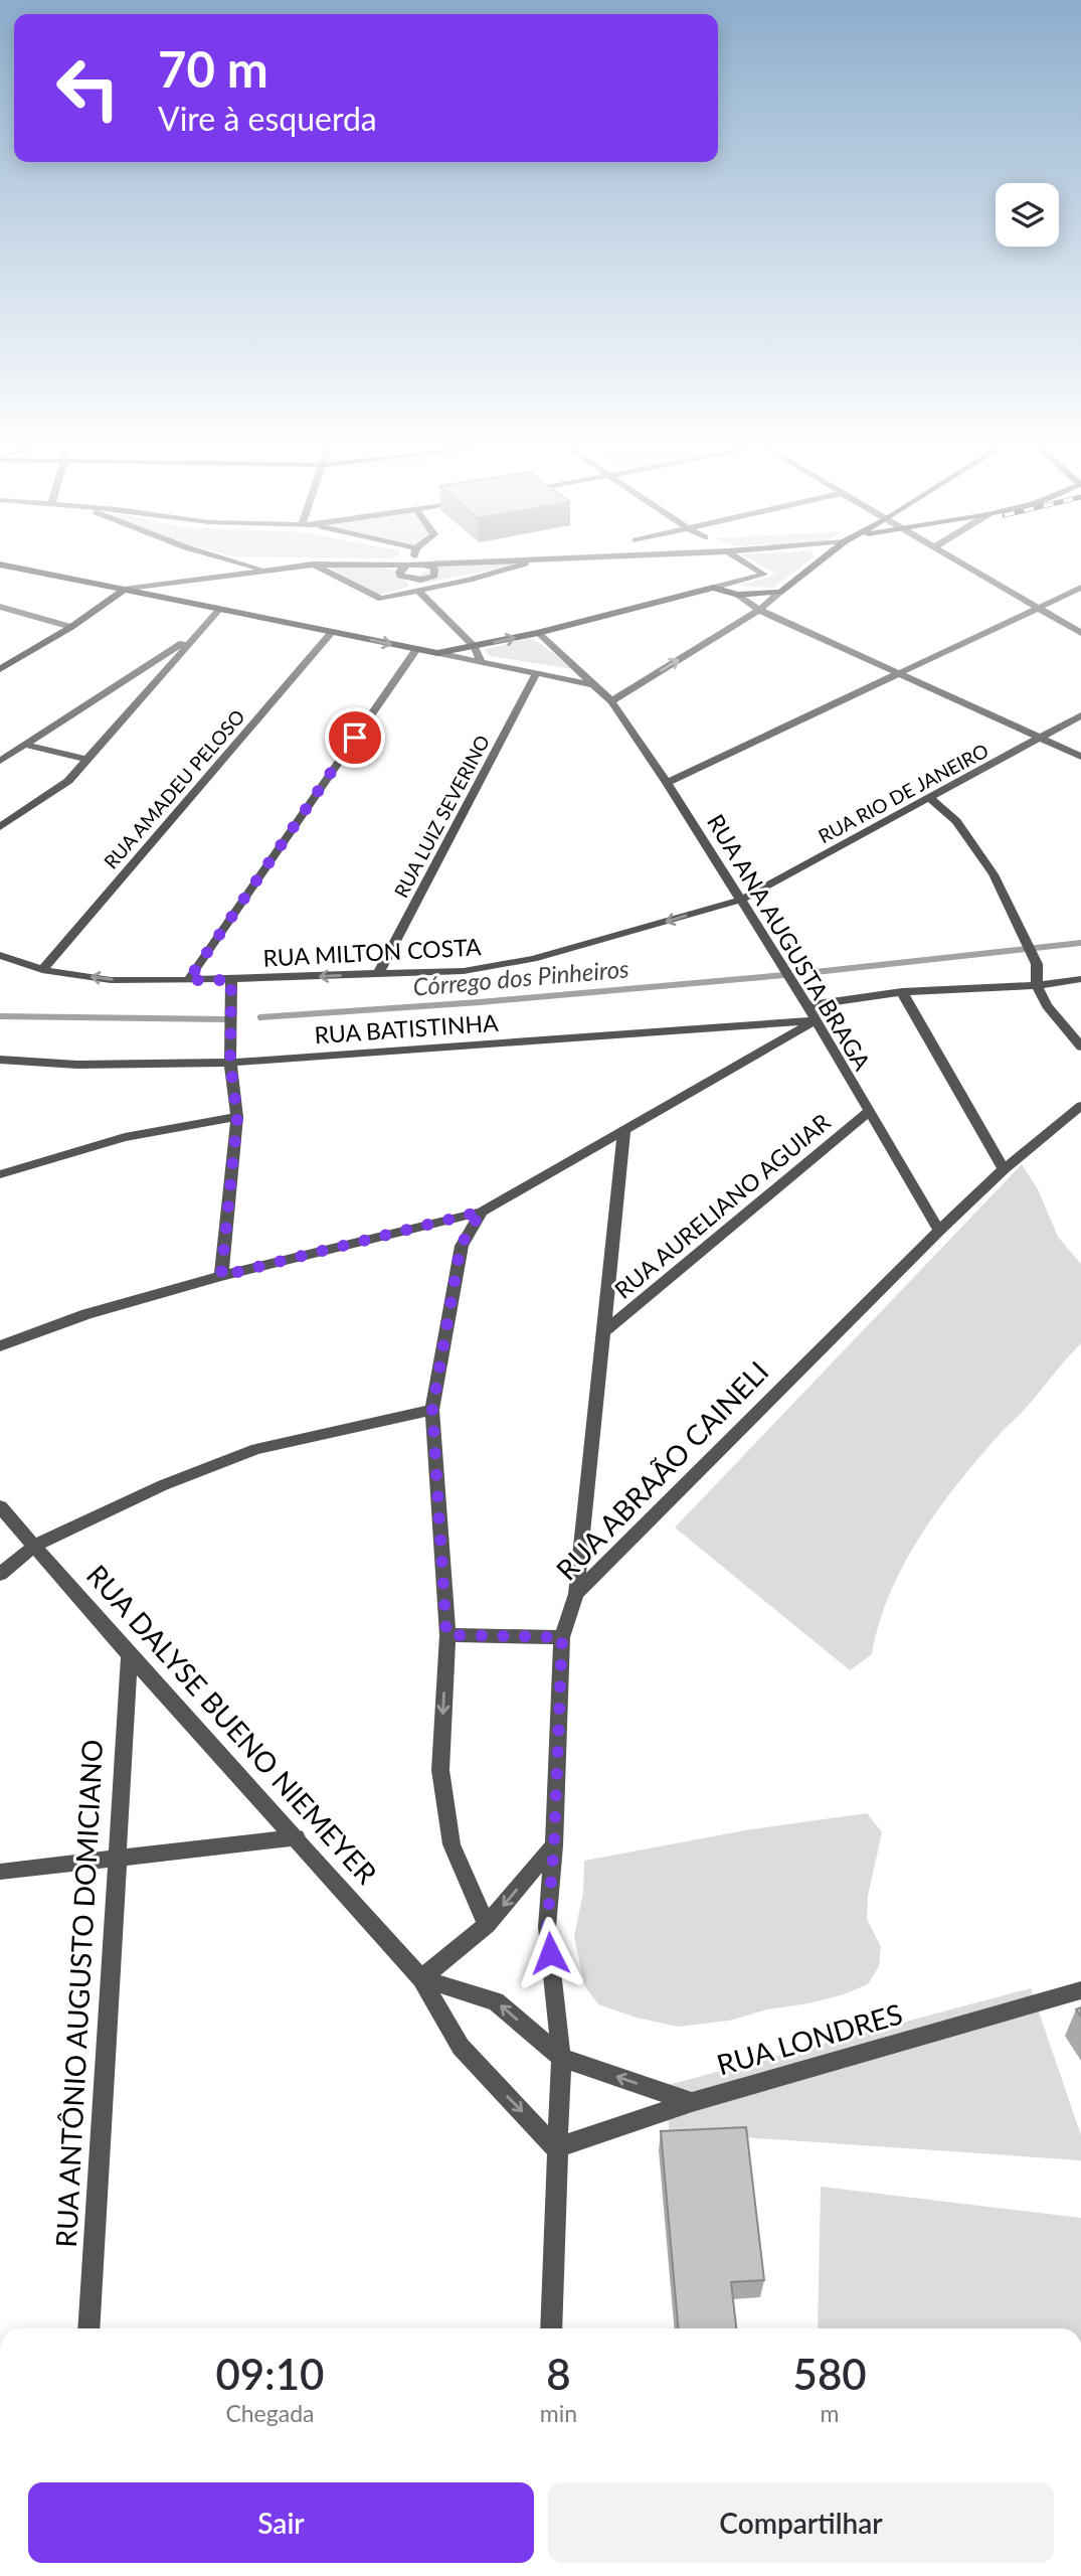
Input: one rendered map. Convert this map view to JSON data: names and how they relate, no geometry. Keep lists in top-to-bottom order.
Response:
{
  "streets": {
    "street": [
      "RUA AMADEU PELOSO",
      "RUA RIO DE JANEIRO",
      "RUA LUIZ SEVERINO",
      "RUA ANA AUGUSTA BRAGA",
      "RUA MILTON COSTA",
      "RUA BATISTINHA",
      "RUA AURELIANO AGUIAR",
      "RUA ABRAÃO CAINELI",
      "RUA DALYSE BUENO NIEMEYER",
      "RUA ANTÔNIO AUGUSTO DOMICIANO",
      "RUA LONDRES"
    ]
  },
  "crossings": [
    ["RUA AMADEU PELOSO", "RUA MILTON COSTA"],
    ["RUA RIO DE JANEIRO", "RUA ANA AUGUSTA BRAGA"],
    ["RUA RIO DE JANEIRO", "RUA MILTON COSTA"],
    ["RUA LUIZ SEVERINO", "RUA MILTON COSTA"],
    ["RUA ANA AUGUSTA BRAGA", "RUA MILTON COSTA"],
    ["RUA ANA AUGUSTA BRAGA", "RUA BATISTINHA"],
    ["RUA ANA AUGUSTA BRAGA", "RUA AURELIANO AGUIAR"],
    ["RUA ANA AUGUSTA BRAGA", "RUA ABRAÃO CAINELI"],
    ["RUA ABRAÃO CAINELI", "RUA DALYSE BUENO NIEMEYER"],
    ["RUA ABRAÃO CAINELI", "RUA LONDRES"],
    ["RUA DALYSE BUENO NIEMEYER", "RUA ANTÔNIO AUGUSTO DOMICIANO"],
    ["RUA DALYSE BUENO NIEMEYER", "RUA LONDRES"]
  ],
  "one_way": ["RUA MILTON COSTA"],
  "water": ["Córrego dos Pinheiros"],
  "page": {
    "turn": ["70 m", "Vire à esquerda"],
    "eta": [
      "09:10",
      "Chegada",
      "8",
      "min",
      "580",
      "m"
    ],
    "buttons": ["Sair", "Compartilhar"]
  }
}
